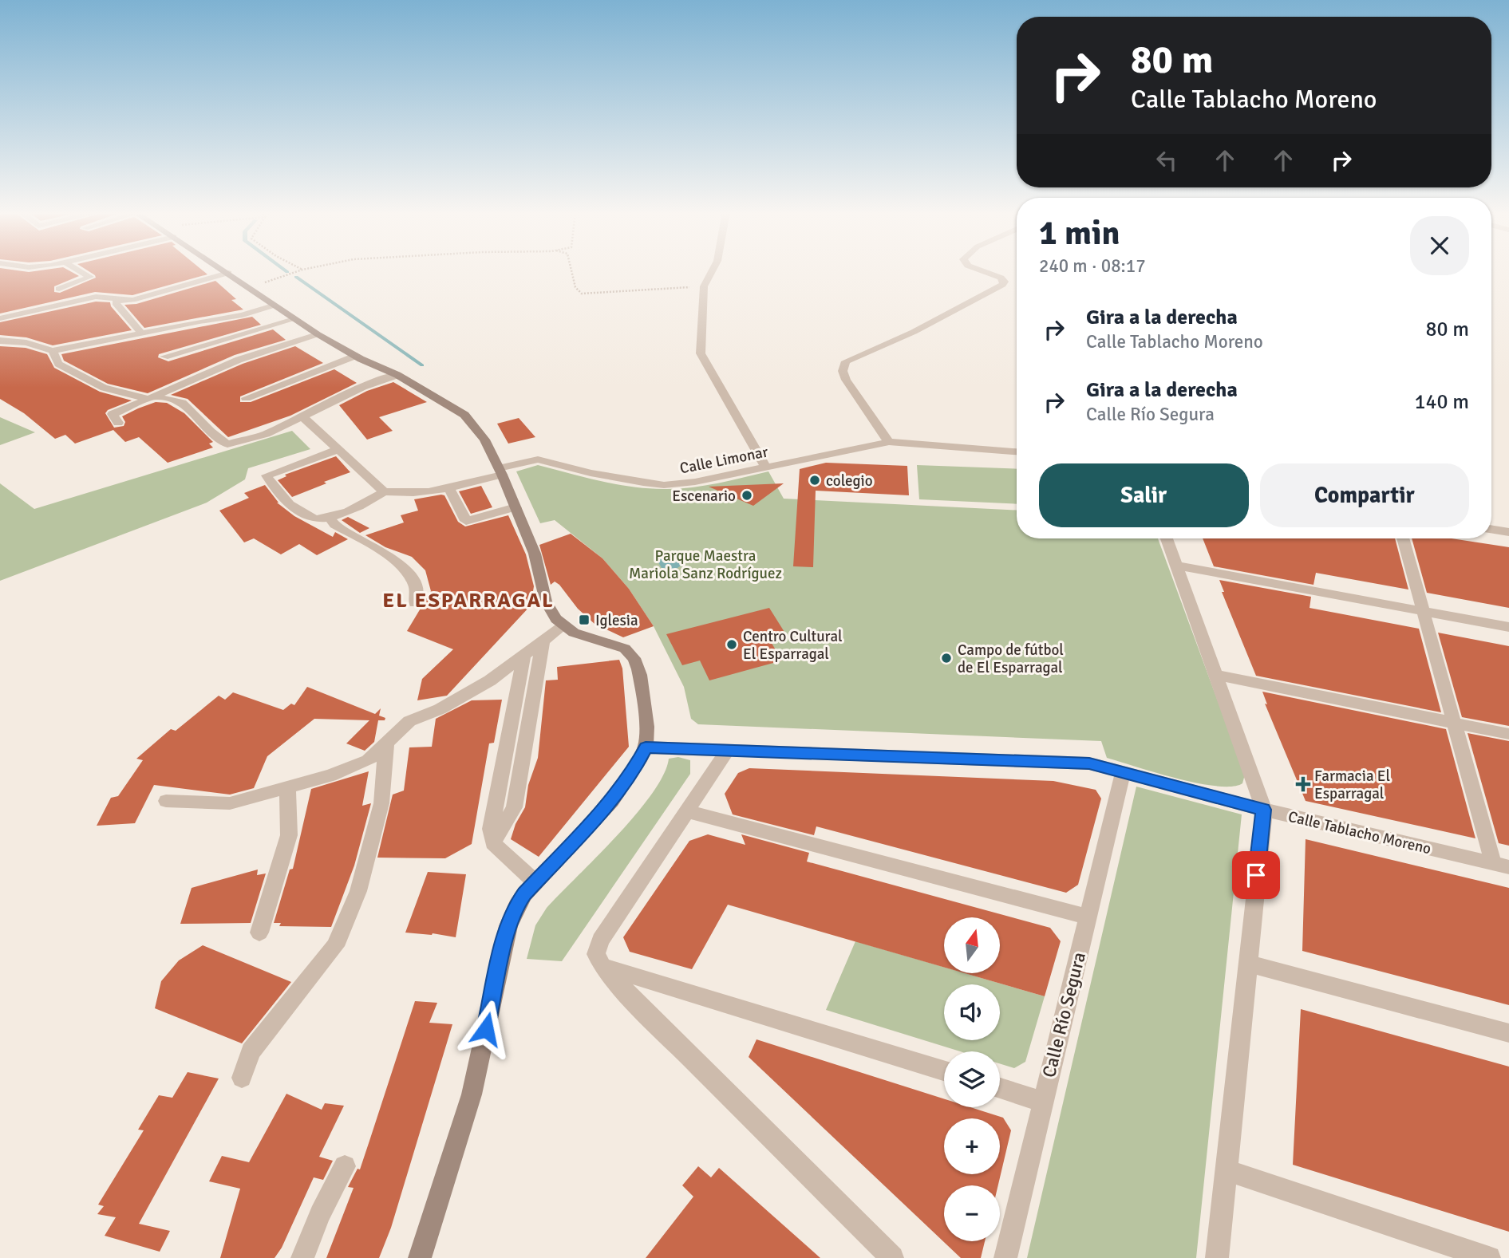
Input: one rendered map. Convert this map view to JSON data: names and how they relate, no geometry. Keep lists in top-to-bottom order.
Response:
{
  "streets": {
    "street": ["Calle Limonar", "Calle Tablacho Moreno", "Calle Río Segura"]
  },
  "crossings": [
    ["Calle Tablacho Moreno", "Calle Río Segura"]
  ],
  "districts": ["EL ESPARRAGAL"],
  "parks": ["Parque Maestra Mariola Sanz Rodríguez"],
  "places": {
    "other": [
      "colegio",
      "Escenario",
      "Centro Cultural El Esparragal",
      "Campo de fútbol de El Esparragal"
    ],
    "transit": ["Iglesia"],
    "health": ["Farmacia El Esparragal"]
  },
  "north": "top",
  "page": {
    "turn": ["80 m", "Calle Tablacho Moreno"],
    "heading": ["1 min", "240 m · 08:17"],
    "list": [
      {
        "name": "Gira a la derecha",
        "note": "Calle Tablacho Moreno",
        "value": "80 m"
      },
      {
        "name": "Gira a la derecha",
        "note": "Calle Río Segura",
        "value": "140 m"
      }
    ],
    "buttons": ["Salir", "Compartir"],
    "map_buttons": ["+", "−"]
  }
}
